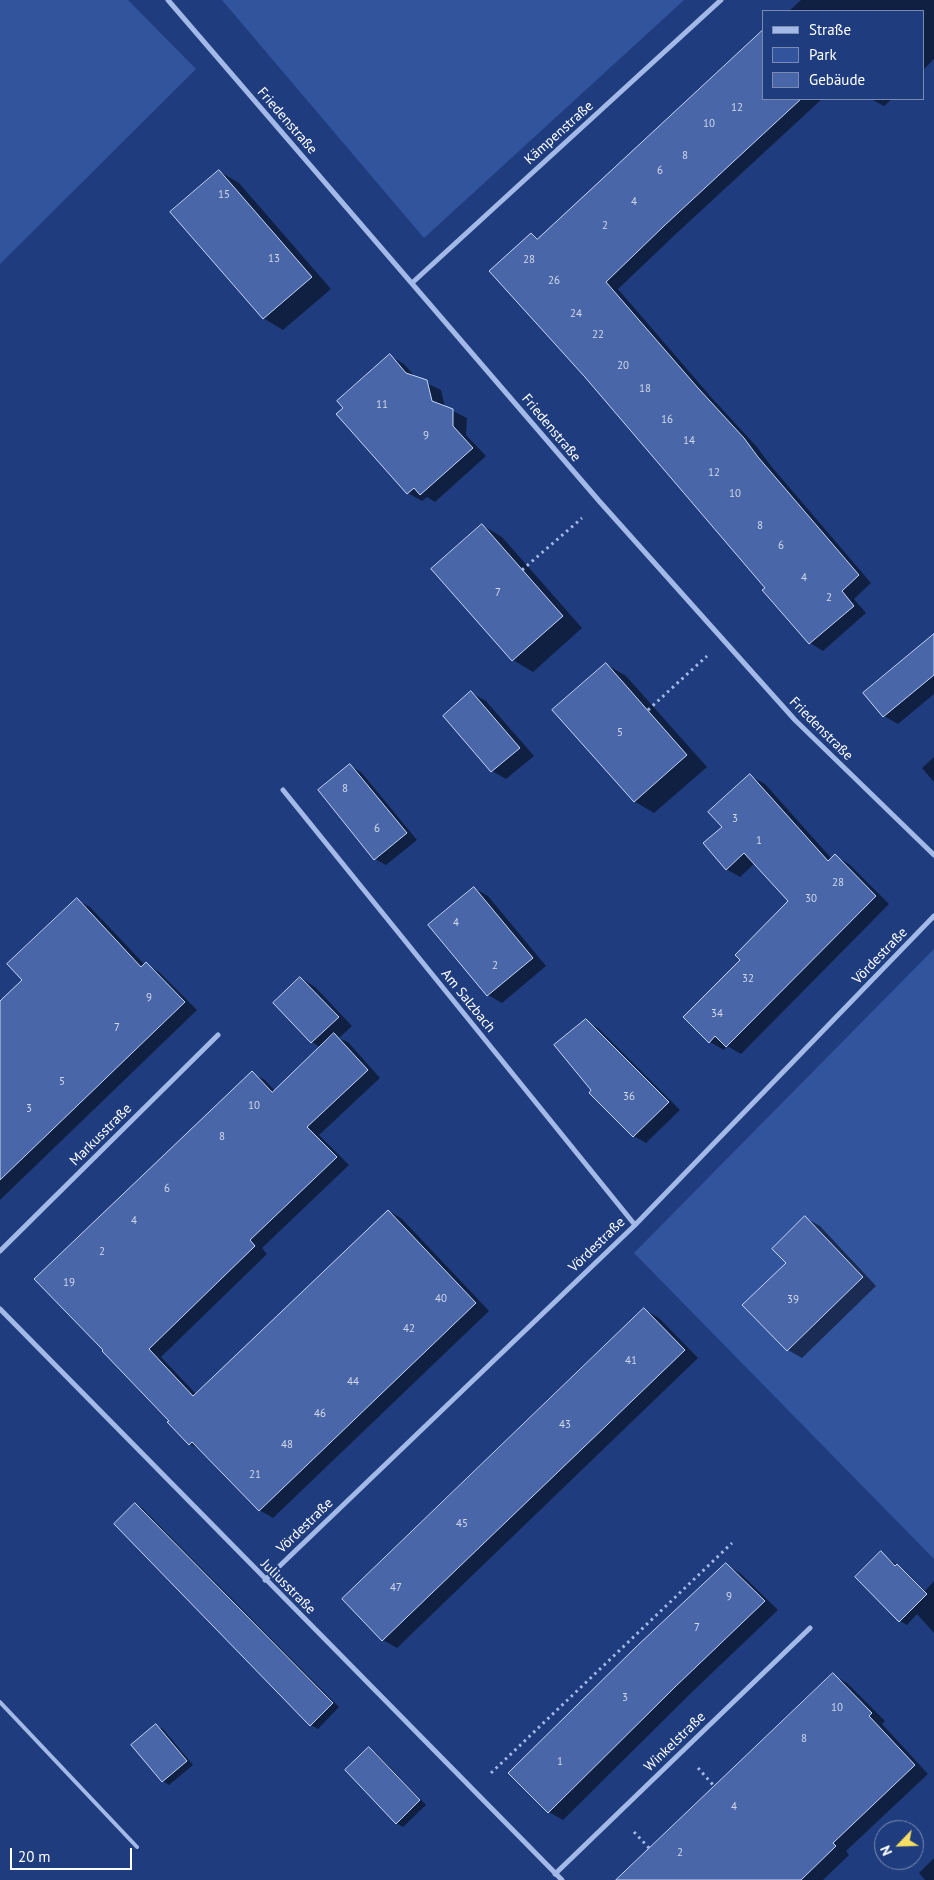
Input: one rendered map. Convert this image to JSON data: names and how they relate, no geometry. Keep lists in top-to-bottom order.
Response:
{
  "streets": {
    "street": [
      "Friedenstraße",
      "Kämpenstraße",
      "Vördestraße",
      "Am Salzbach",
      "Markusstraße",
      "Juliusstraße",
      "Winkelstraße"
    ]
  },
  "crossings": [
    ["Friedenstraße", "Kämpenstraße"],
    ["Vördestraße", "Am Salzbach"],
    ["Vördestraße", "Juliusstraße"],
    ["Juliusstraße", "Winkelstraße"]
  ],
  "house_numbers": [
    "12",
    "10",
    "8",
    "6",
    "15",
    "4",
    "2",
    "13",
    "28",
    "26",
    "24",
    "22",
    "20",
    "18",
    "11",
    "16",
    "9",
    "14",
    "12",
    "10",
    "8",
    "6",
    "4",
    "7",
    "2",
    "5",
    "8",
    "3",
    "6",
    "1",
    "28",
    "30",
    "4",
    "2",
    "32",
    "9",
    "34",
    "7",
    "5",
    "36",
    "10",
    "3",
    "8",
    "6",
    "4",
    "2",
    "19",
    "40",
    "39",
    "42",
    "41",
    "44",
    "46",
    "43",
    "48",
    "21",
    "45",
    "47",
    "9",
    "7",
    "3",
    "10",
    "8",
    "1",
    "4",
    "2"
  ],
  "legend": ["Straße", "Park", "Gebäude"],
  "scale_bar": "20 m",
  "north": "bottom left"
}
